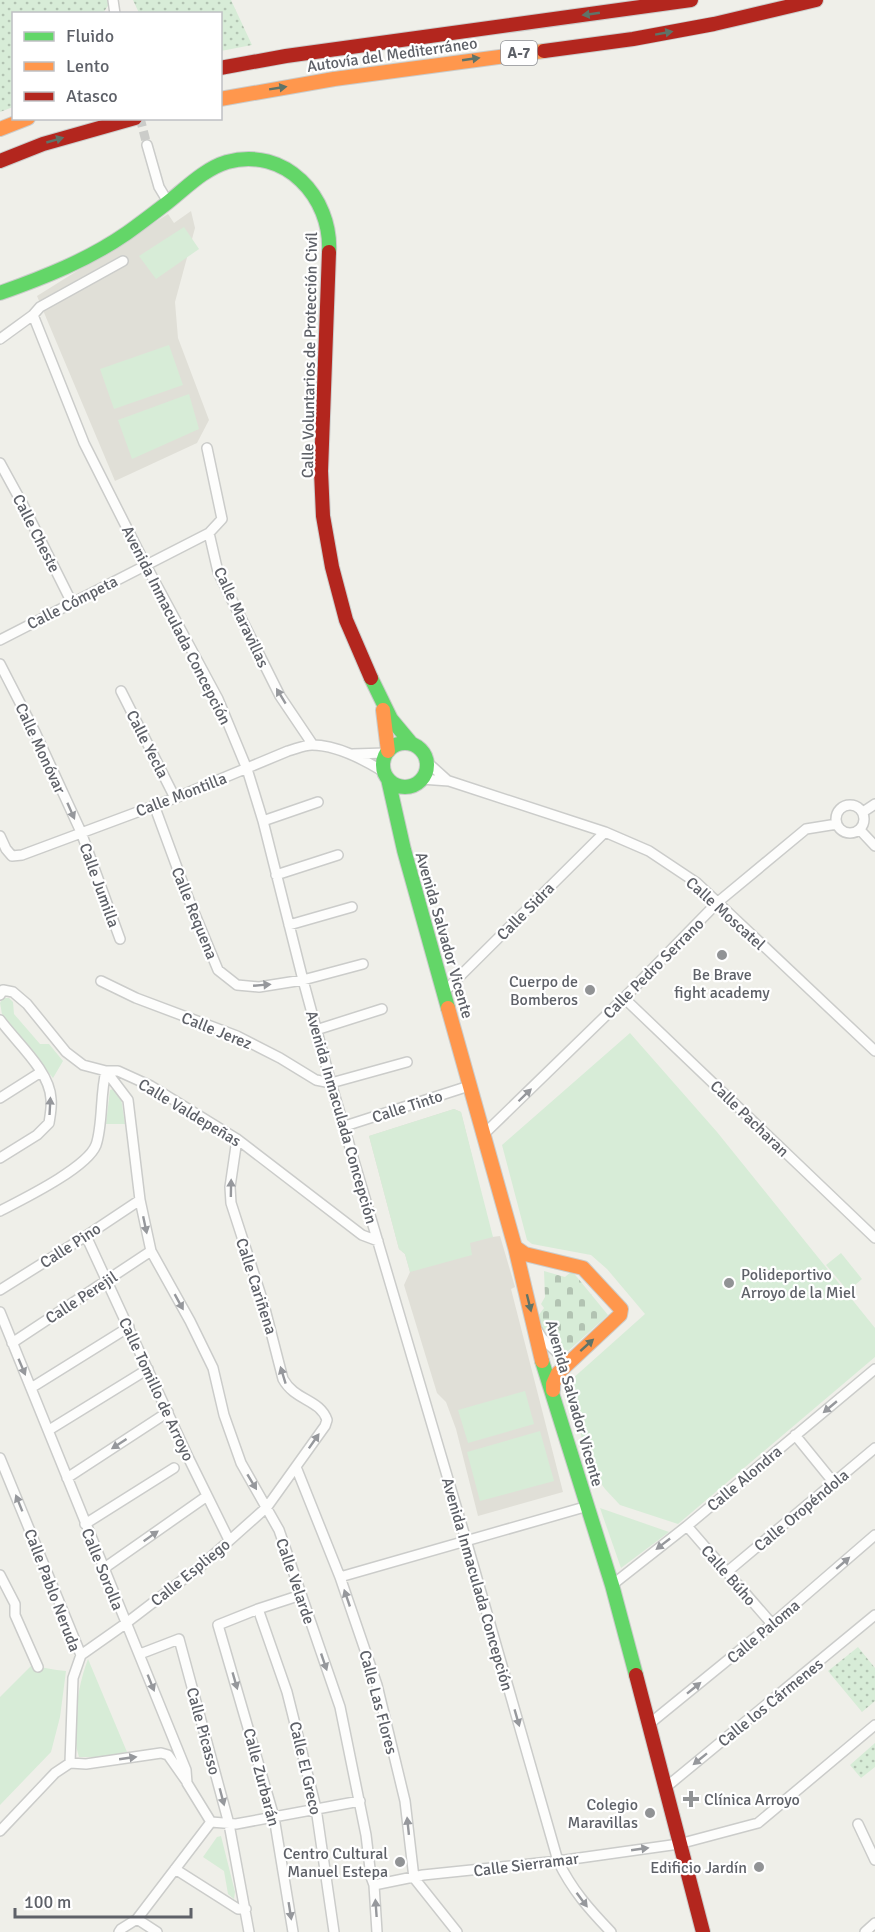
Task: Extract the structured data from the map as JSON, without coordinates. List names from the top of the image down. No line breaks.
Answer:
{"streets":{"main road":["A-7","Autovía del Mediterráneo","Calle Voluntarios de Protección Civíl","Avenida Salvador Vicente"],"street":["Calle Cheste","Calle Cómpeta","Calle Maravillas","Avenida Inmaculada Concepción","Calle Yecla","Calle Monóvar","Calle Montilla","Calle Jumilla","Calle Sidra","Calle Requena","Calle Moscatel","Calle Pedro Serrano","Calle Jerez","Calle Tinto","Calle Valdepeñas","Calle Pacharan","Calle Pino","Calle Cariñena","Calle Perejil","Calle Tomillo de Arroyo","Calle Alondra","Calle Oropéndola","Calle Sorolla","Calle Espliego","Calle Búho","Calle Velarde","Calle Pablo Neruda","Calle Paloma","Calle Las Flores","Calle los Cármenes","Calle Picasso","Calle El Greco","Calle Zurbarán","Calle Sierramar"]},"crossings":[["Calle Voluntarios de Protección Civíl","Calle Montilla"],["Calle Voluntarios de Protección Civíl","Calle Moscatel"],["Calle Voluntarios de Protección Civíl","Avenida Salvador Vicente"],["Calle Cheste","Calle Cómpeta"],["Calle Cómpeta","Calle Maravillas"],["Calle Cómpeta","Avenida Inmaculada Concepción"],["Calle Maravillas","Calle Montilla"],["Avenida Inmaculada Concepción","Calle Montilla"],["Avenida Inmaculada Concepción","Calle Requena"],["Avenida Inmaculada Concepción","Calle Jerez"],["Avenida Inmaculada Concepción","Calle Tinto"],["Avenida Inmaculada Concepción","Calle Valdepeñas"],["Avenida Inmaculada Concepción","Calle Sierramar"],["Calle Yecla","Calle Montilla"],["Calle Monóvar","Calle Montilla"],["Calle Monóvar","Calle Jumilla"],["Calle Montilla","Calle Jumilla"],["Calle Montilla","Calle Requena"],["Calle Montilla","Calle Moscatel"],["Calle Montilla","Avenida Salvador Vicente"],["Calle Sidra","Calle Moscatel"],["Calle Sidra","Avenida Salvador Vicente"],["Calle Moscatel","Avenida Salvador Vicente"],["Calle Moscatel","Calle Pedro Serrano"],["Avenida Salvador Vicente","Calle Pedro Serrano"],["Avenida Salvador Vicente","Calle Tinto"],["Avenida Salvador Vicente","Calle Alondra"],["Avenida Salvador Vicente","Calle Paloma"],["Avenida Salvador Vicente","Calle los Cármenes"],["Avenida Salvador Vicente","Calle Sierramar"],["Calle Pedro Serrano","Calle Pacharan"],["Calle Valdepeñas","Calle Cariñena"],["Calle Pino","Calle Tomillo de Arroyo"],["Calle Pino","Calle Velarde"],["Calle Cariñena","Calle Espliego"],["Calle Perejil","Calle Tomillo de Arroyo"],["Calle Perejil","Calle Sorolla"],["Calle Perejil","Calle Velarde"],["Calle Tomillo de Arroyo","Calle Espliego"],["Calle Alondra","Calle Búho"],["Calle Oropéndola","Calle Búho"],["Calle Sorolla","Calle Espliego"],["Calle Sorolla","Calle Picasso"],["Calle Espliego","Calle Velarde"],["Calle Espliego","Calle Pablo Neruda"],["Calle Espliego","Calle Las Flores"],["Calle Búho","Calle Paloma"],["Calle Velarde","Calle Sierramar"],["Calle Las Flores","Calle Sierramar"],["Calle El Greco","Calle Zurbarán"]],"one_way":["Calle Maravillas","Calle Monóvar","Calle Requena","Calle Pedro Serrano","Calle Cariñena","Calle Alondra","Calle Velarde","Calle Paloma","Calle Las Flores","Calle los Cármenes","Calle Picasso","Calle Zurbarán"],"places":{"other":["Be Brave fight academy","Cuerpo de Bomberos","Polideportivo Arroyo de la Miel","Colegio Maravillas","Centro Cultural Manuel Estepa","Edificio Jardín"],"health":["Clínica Arroyo"]},"legend":["Fluido","Lento","Atasco"],"scale_bar":"100 m"}
